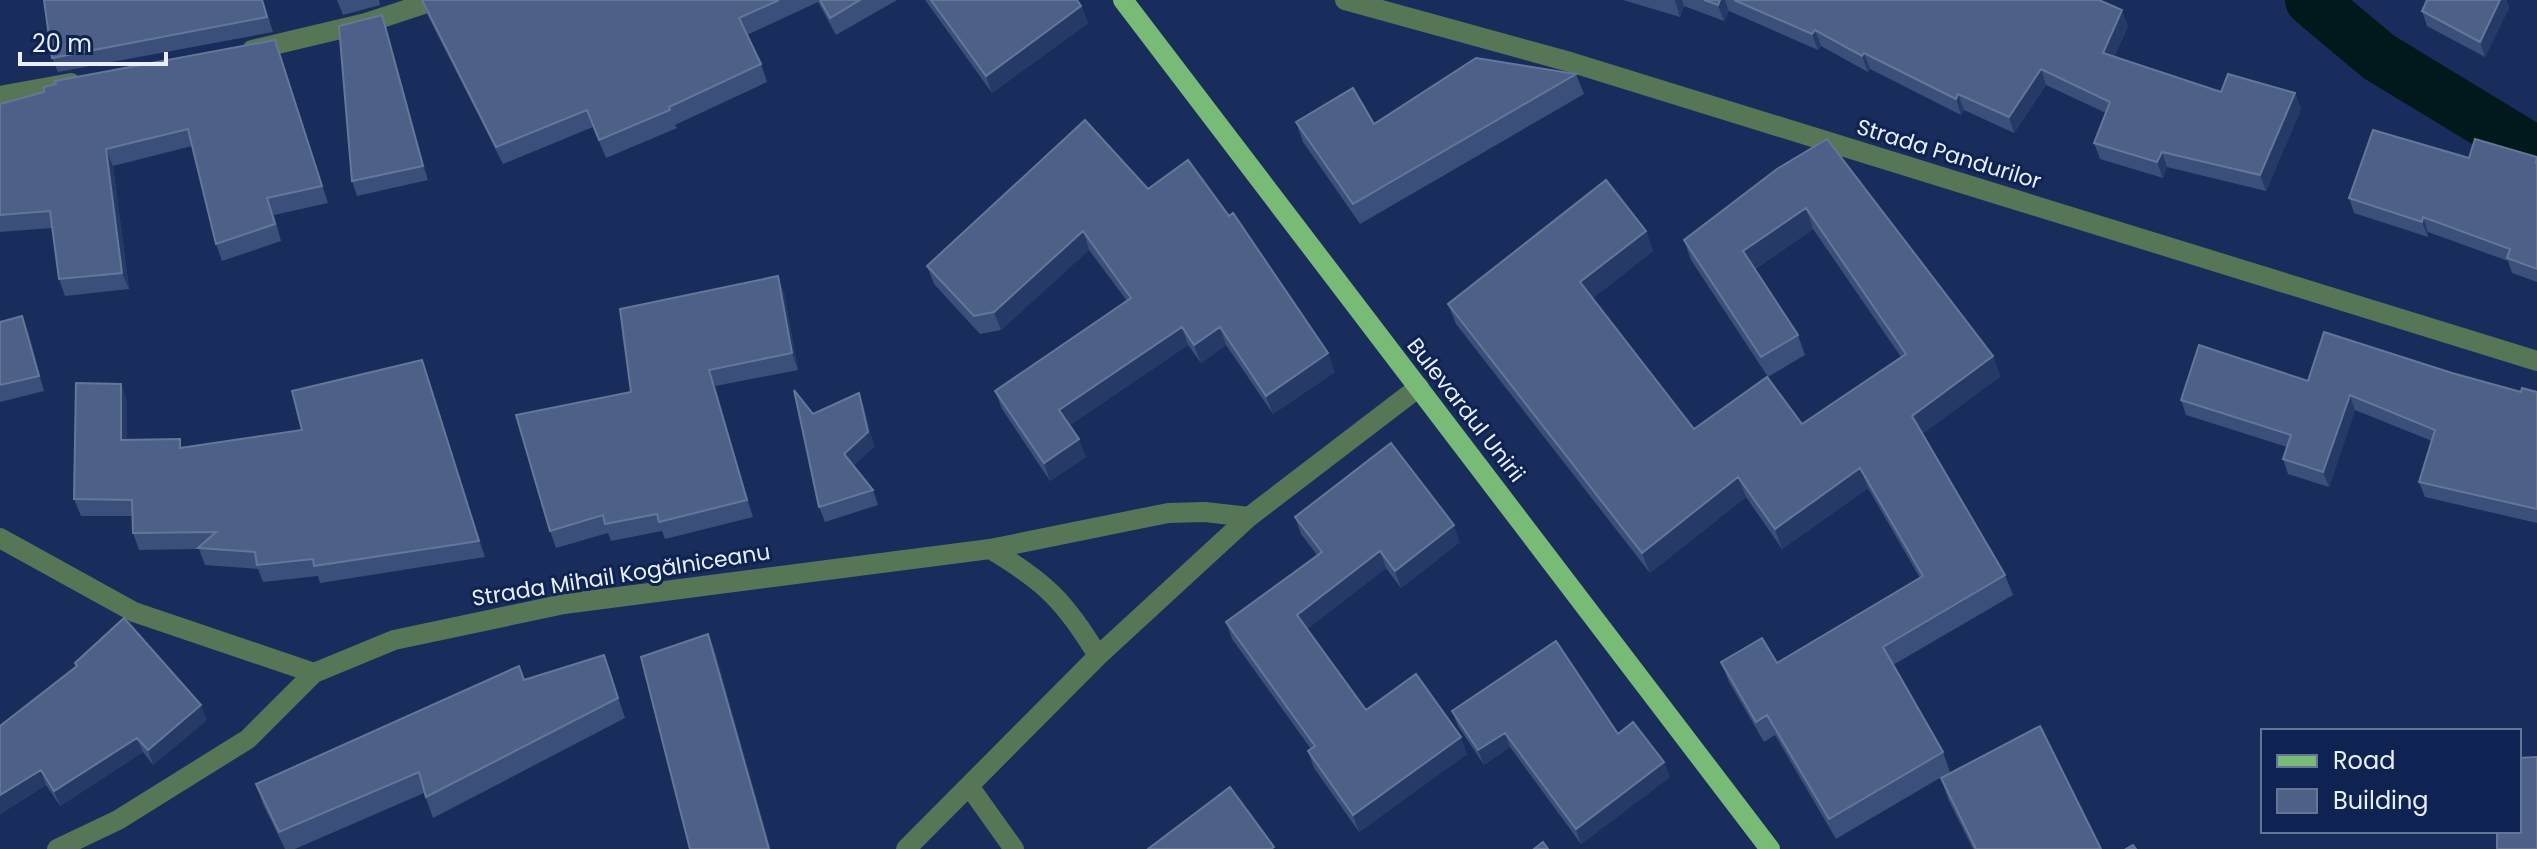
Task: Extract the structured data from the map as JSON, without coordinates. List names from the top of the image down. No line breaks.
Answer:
{"streets":{"main road":["Bulevardul Unirii"],"street":["Strada Pandurilor","Strada Mihail Kogălniceanu"]},"legend":["Road","Building"],"scale_bar":"20 m"}
